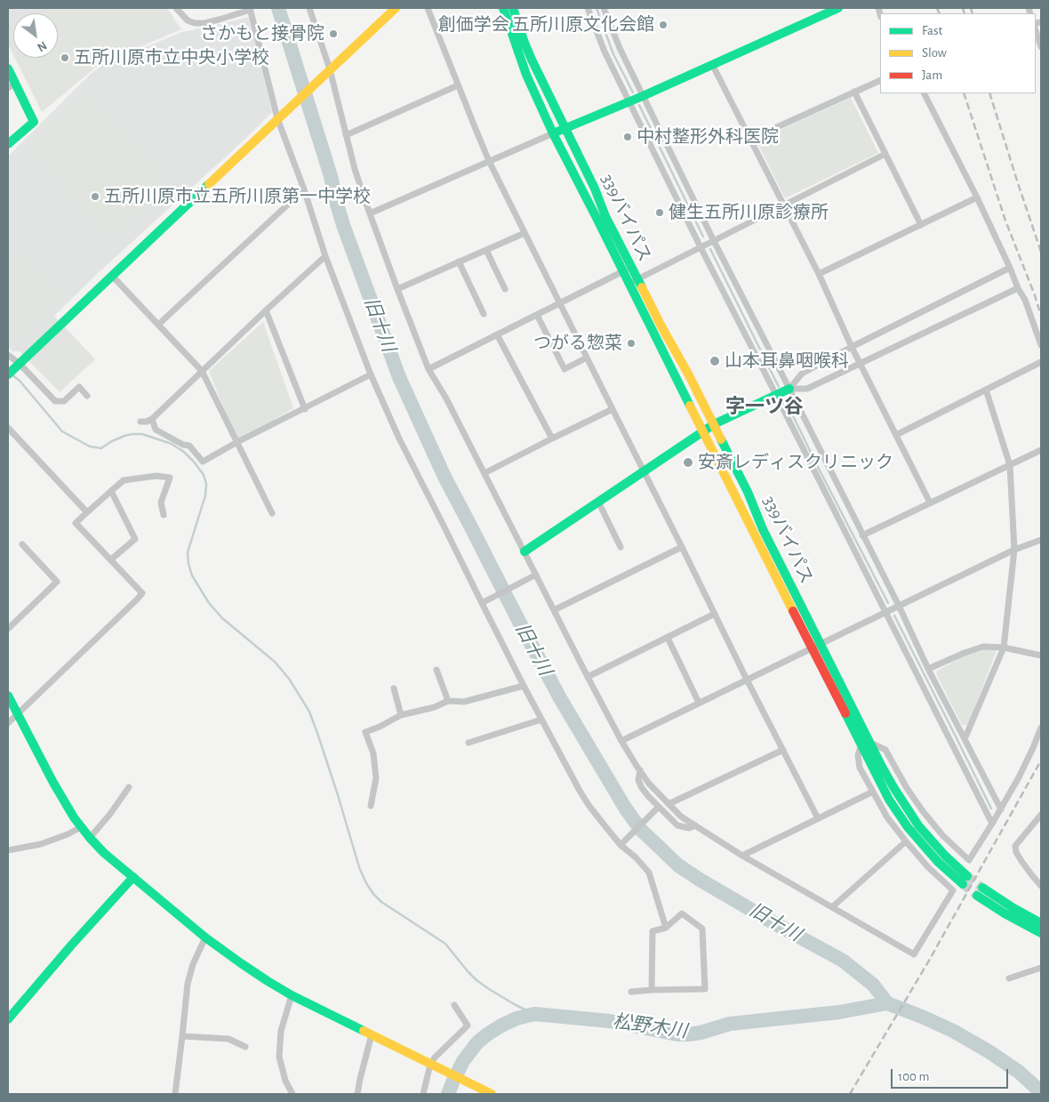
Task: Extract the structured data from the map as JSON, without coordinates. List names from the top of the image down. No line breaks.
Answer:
{"streets":{"street":["339バイパス"]},"districts":["字一ツ谷"],"water":["旧十川","松野木川"],"places":["創価学会 五所川原文化会館","さかもと接骨院","五所川原市立中央小学校","中村整形外科医院","五所川原市立五所川原第一中学校","健生五所川原診療所","つがる惣菜","山本耳鼻咽喉科","安斎レディスクリニック"],"legend":["Fast","Slow","Jam"],"scale_bar":"100 m","north":"bottom right"}
